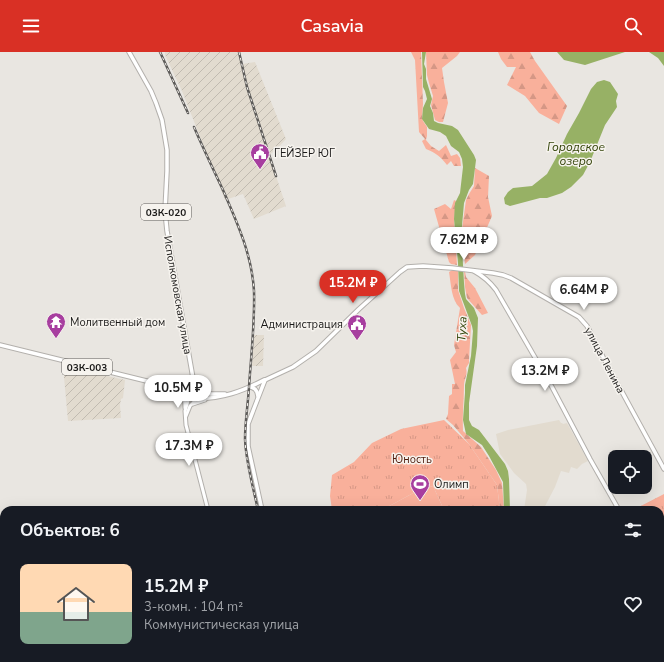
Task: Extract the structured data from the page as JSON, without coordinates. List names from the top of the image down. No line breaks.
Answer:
{"streets":{"main road":["03К-020","Исполкомовская улица","улица Ленина","03К-003"]},"crossings":[["Исполкомовская улица","03К-003"],["улица Ленина","03К-003"]],"water":["Городское озеро","Туха"],"parks":["Юность"],"places":{"public building":["ГЕЙЗЕР ЮГ","Администрация"],"temple":["Молитвенный дом"],"sports":["Олимп"]},"page":{"header":"Casavia","price":["7.62M ₽","15.2M ₽","6.64M ₽","13.2M ₽","10.5M ₽","17.3M ₽"],"heading":"Объектов: 6","list":[{"name":"15.2M ₽","note":"3-комн. · 104 m² · Коммунистическая улица"}]}}
